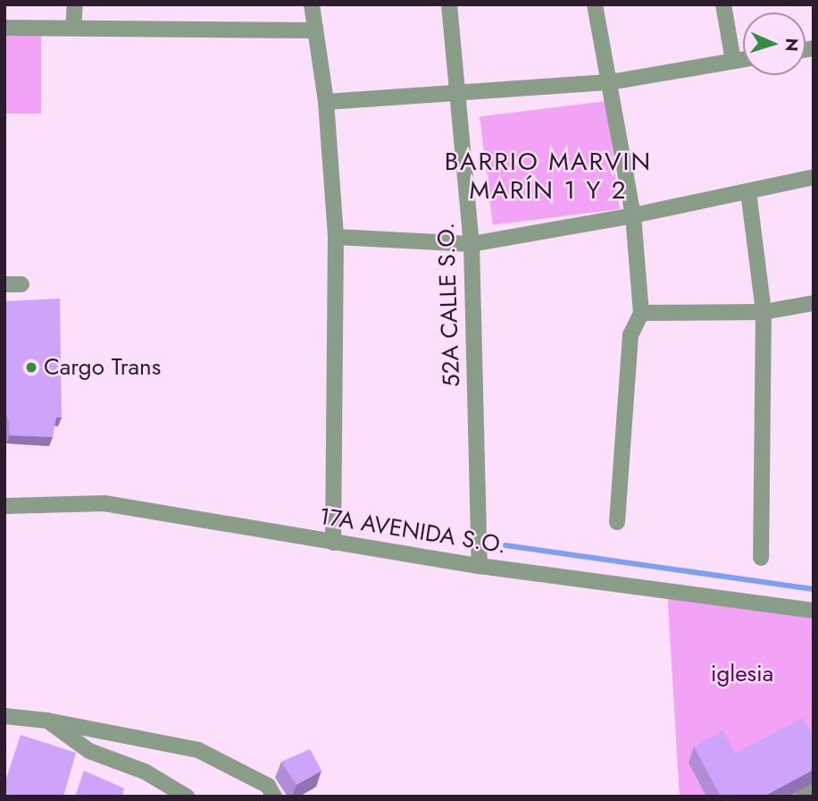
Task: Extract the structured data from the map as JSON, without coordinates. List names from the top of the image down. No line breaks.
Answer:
{"streets":{"street":["52A CALLE S.O.","17A AVENIDA S.O."]},"crossings":[["52A CALLE S.O.","17A AVENIDA S.O."]],"districts":["BARRIO MARVIN MARÍN 1 Y 2"],"parks":["iglesia"],"places":["Cargo Trans"],"north":"right"}
